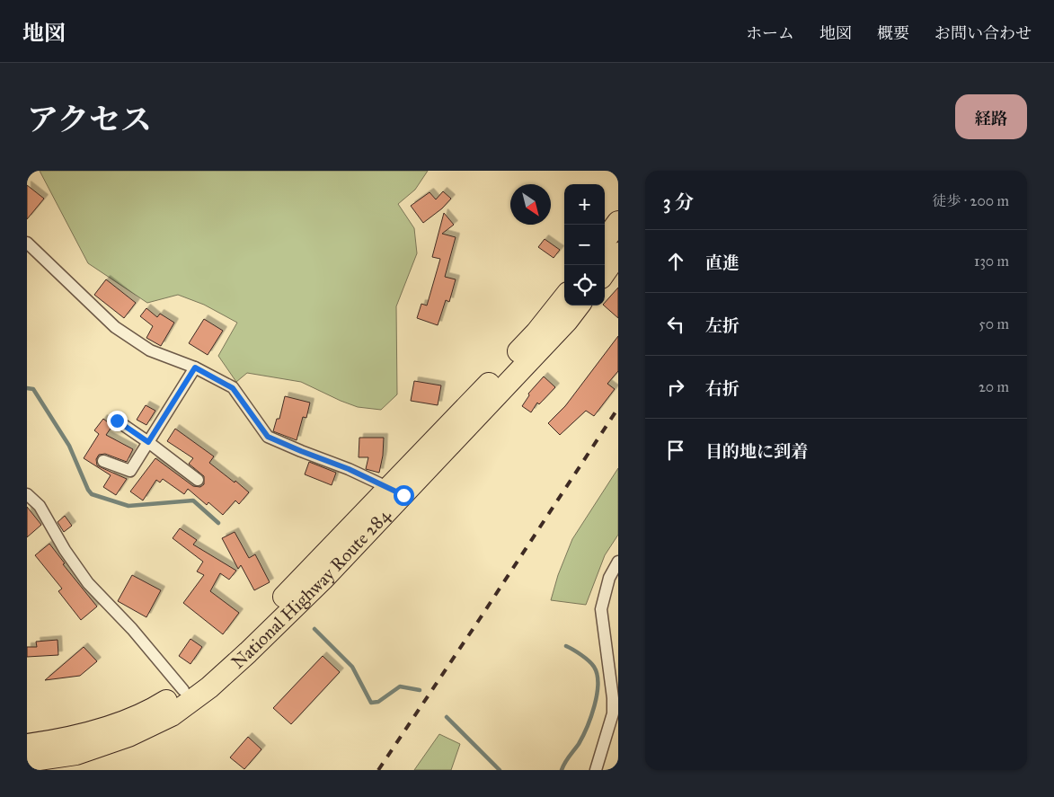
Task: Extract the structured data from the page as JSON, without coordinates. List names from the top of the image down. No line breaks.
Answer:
{"streets":{"highway":["National Highway Route 284"]},"north":"bottom right","page":{"header":"地図","nav":["ホーム","地図","概要","お問い合わせ"],"title":"アクセス","buttons":"経路","heading":["3 分","徒歩 · 200 m"],"map_buttons":["+","−"],"list":[["直進","130 m"],["左折","50 m"],["右折","20 m"],"目的地に到着"]}}
